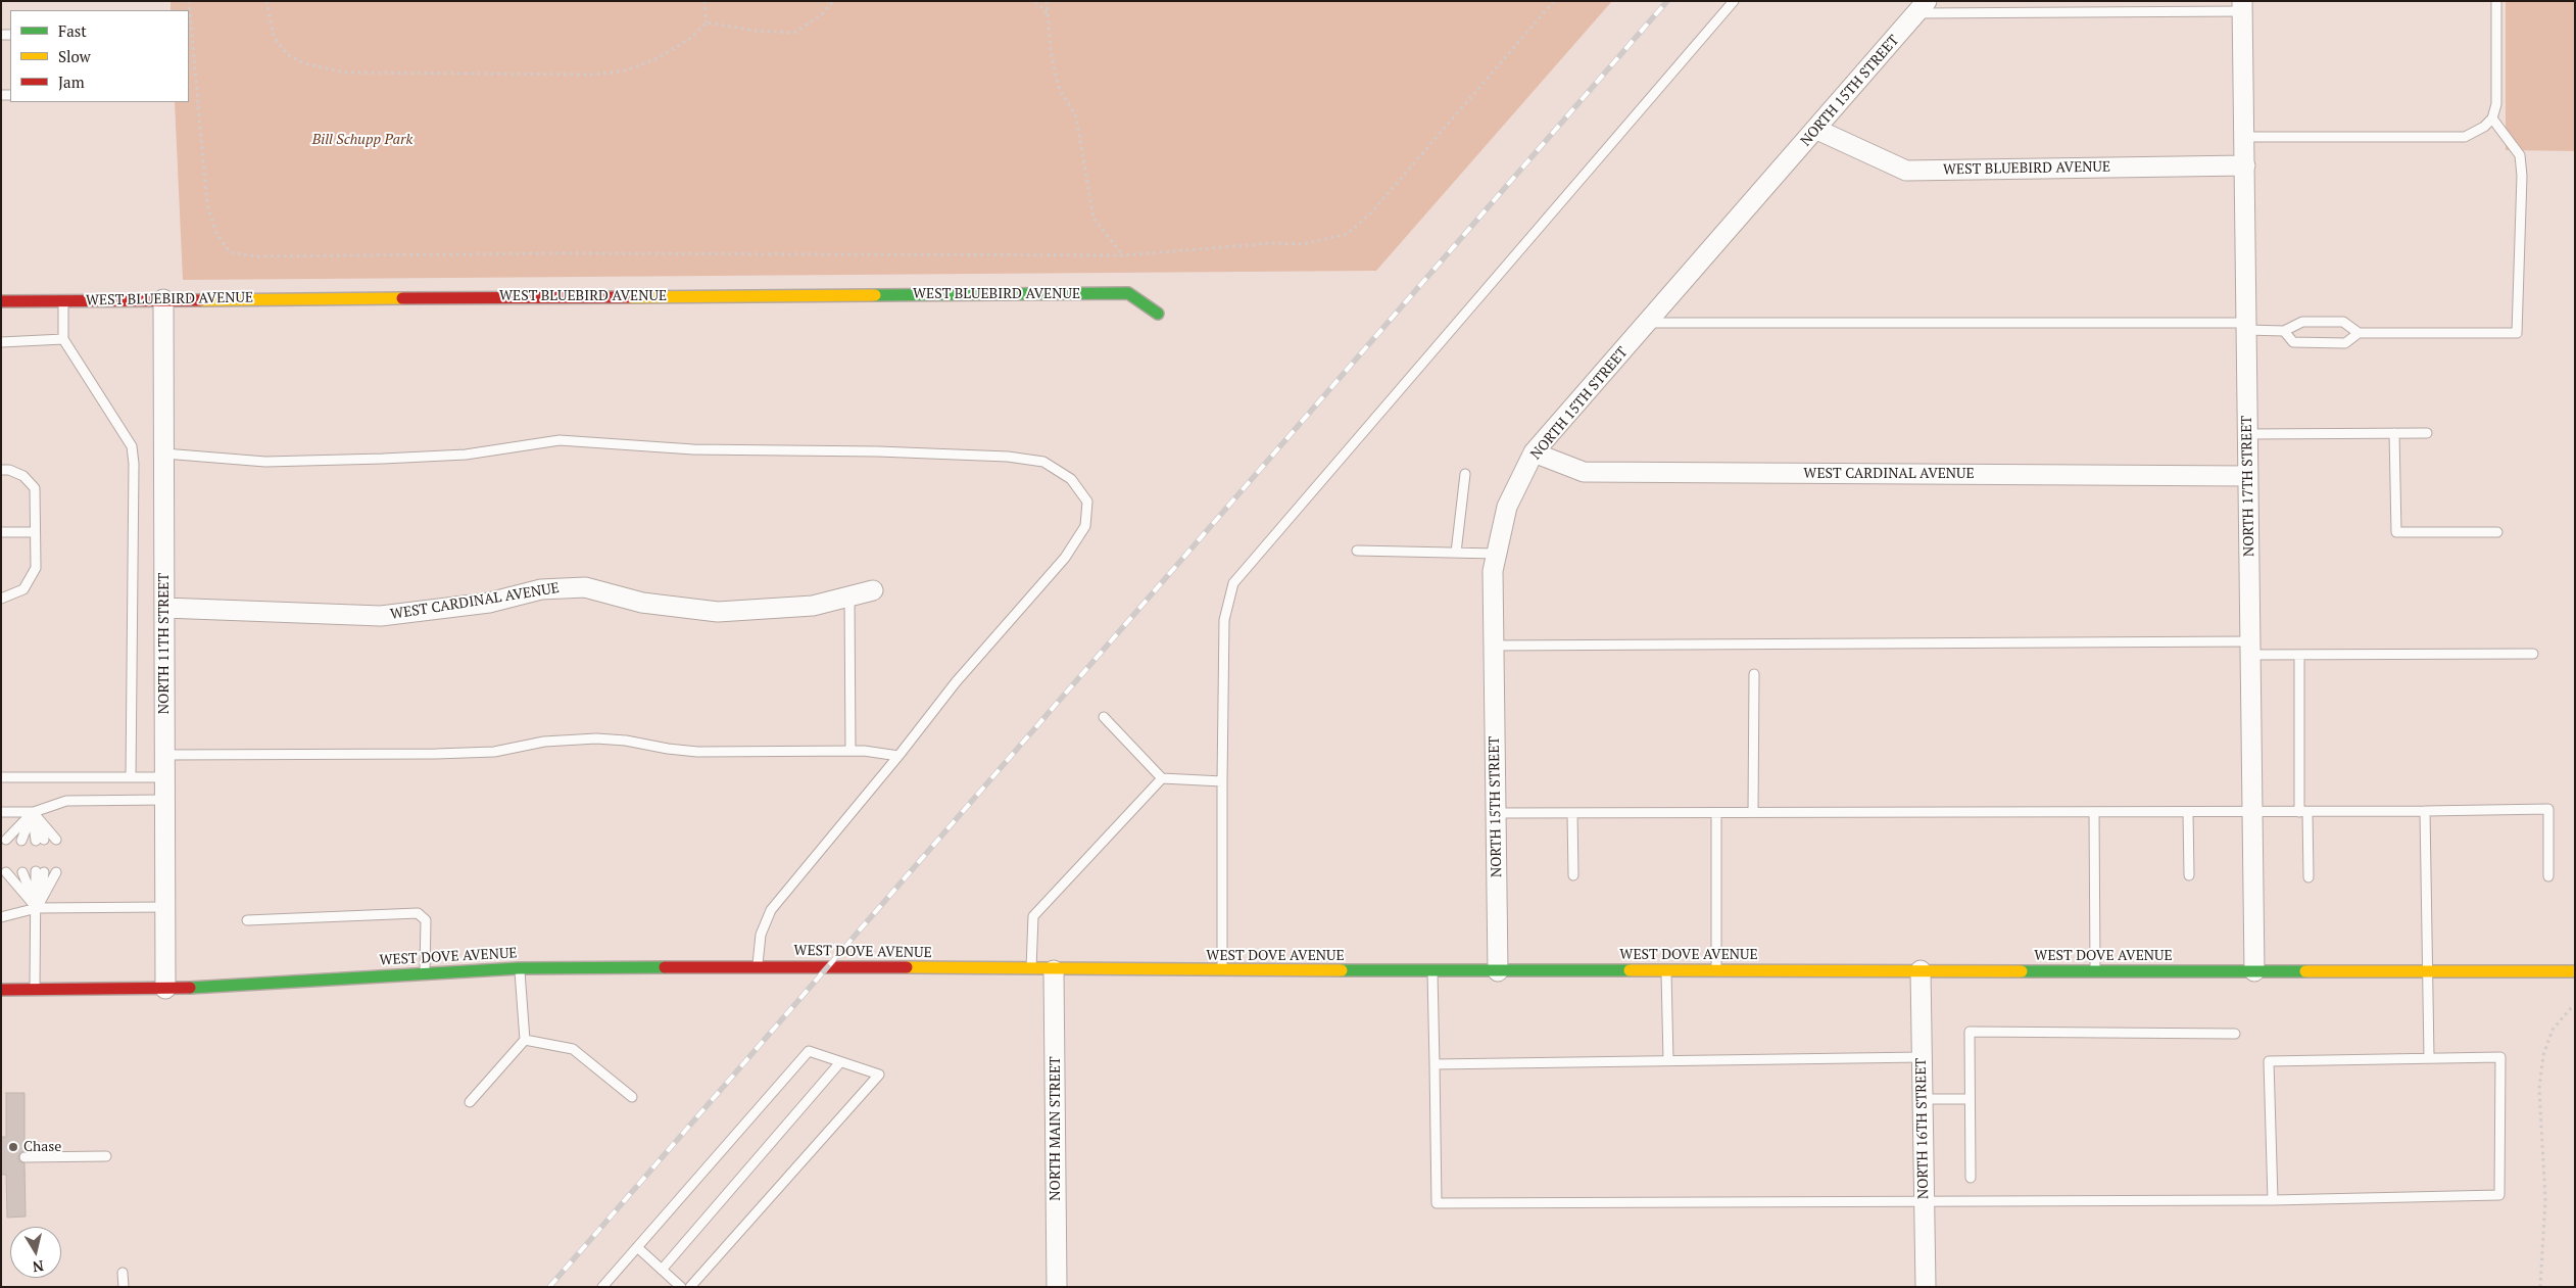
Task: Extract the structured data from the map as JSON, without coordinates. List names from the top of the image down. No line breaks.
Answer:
{"streets":{"main road":["WEST BLUEBIRD AVENUE","WEST DOVE AVENUE"],"street":["NORTH 15TH STREET","WEST CARDINAL AVENUE","NORTH 17TH STREET","NORTH 11TH STREET","NORTH MAIN STREET","NORTH 16TH STREET"]},"crossings":[["NORTH 15TH STREET","WEST BLUEBIRD AVENUE"],["NORTH 15TH STREET","WEST CARDINAL AVENUE"],["NORTH 15TH STREET","WEST DOVE AVENUE"],["WEST BLUEBIRD AVENUE","NORTH 17TH STREET"],["WEST BLUEBIRD AVENUE","NORTH 11TH STREET"],["WEST CARDINAL AVENUE","NORTH 17TH STREET"],["WEST CARDINAL AVENUE","NORTH 11TH STREET"],["NORTH 17TH STREET","WEST DOVE AVENUE"],["NORTH 11TH STREET","WEST DOVE AVENUE"],["WEST DOVE AVENUE","NORTH MAIN STREET"],["WEST DOVE AVENUE","NORTH 16TH STREET"]],"parks":["Bill Schupp Park"],"places":["Chase"],"legend":["Fast","Slow","Jam"],"north":"bottom"}
